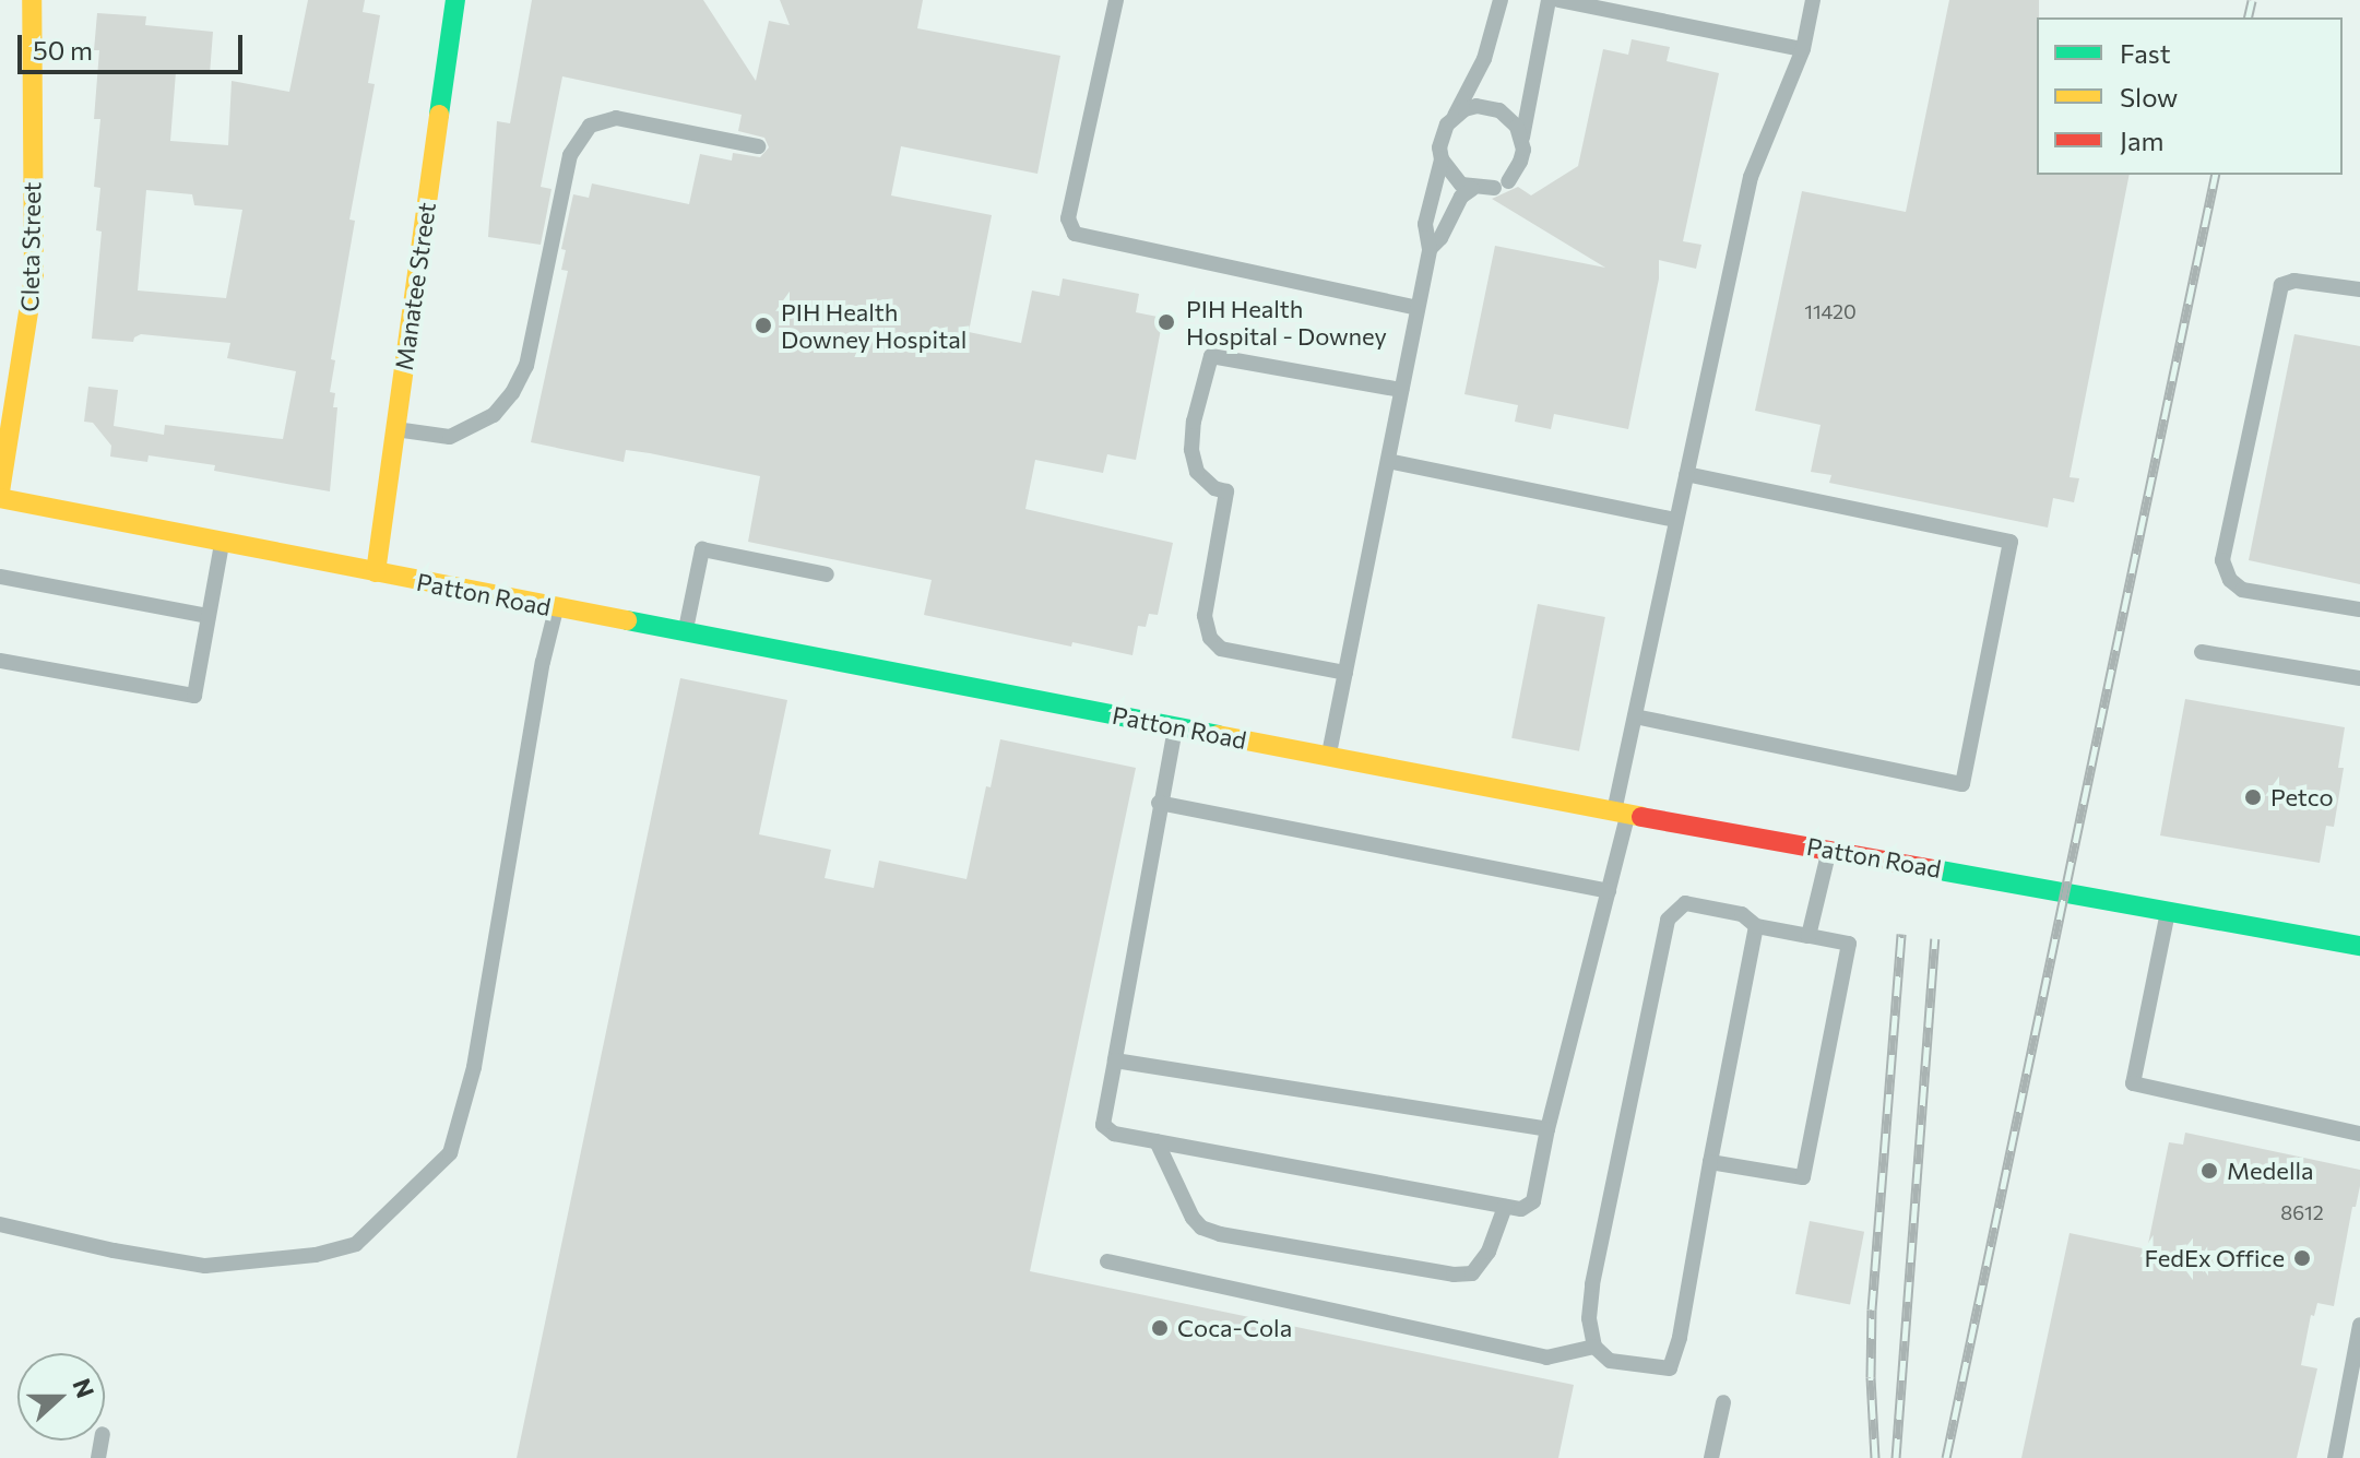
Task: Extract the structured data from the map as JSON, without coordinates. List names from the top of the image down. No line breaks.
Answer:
{"streets":{"street":["Cleta Street","Manatee Street","Patton Road"]},"crossings":[["Cleta Street","Patton Road"],["Manatee Street","Patton Road"]],"places":["PIH Health Hospital - Downey","PIH Health Downey Hospital","Petco","Medella","FedEx Office","Coca-Cola"],"house_numbers":["11420","8612"],"legend":["Fast","Slow","Jam"],"scale_bar":"50 m","north":"right"}
